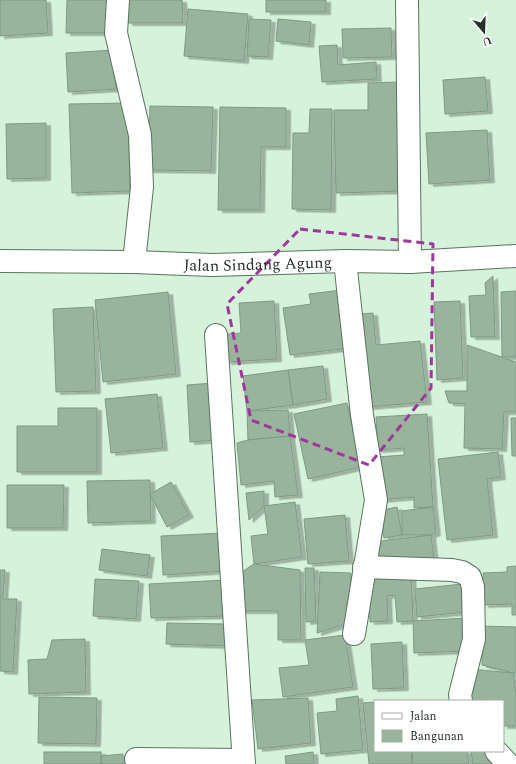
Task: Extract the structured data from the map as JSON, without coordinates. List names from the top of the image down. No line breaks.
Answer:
{"streets":{"street":["Jalan Sindang Agung"]},"legend":["Jalan","Bangunan"],"north":"bottom"}
